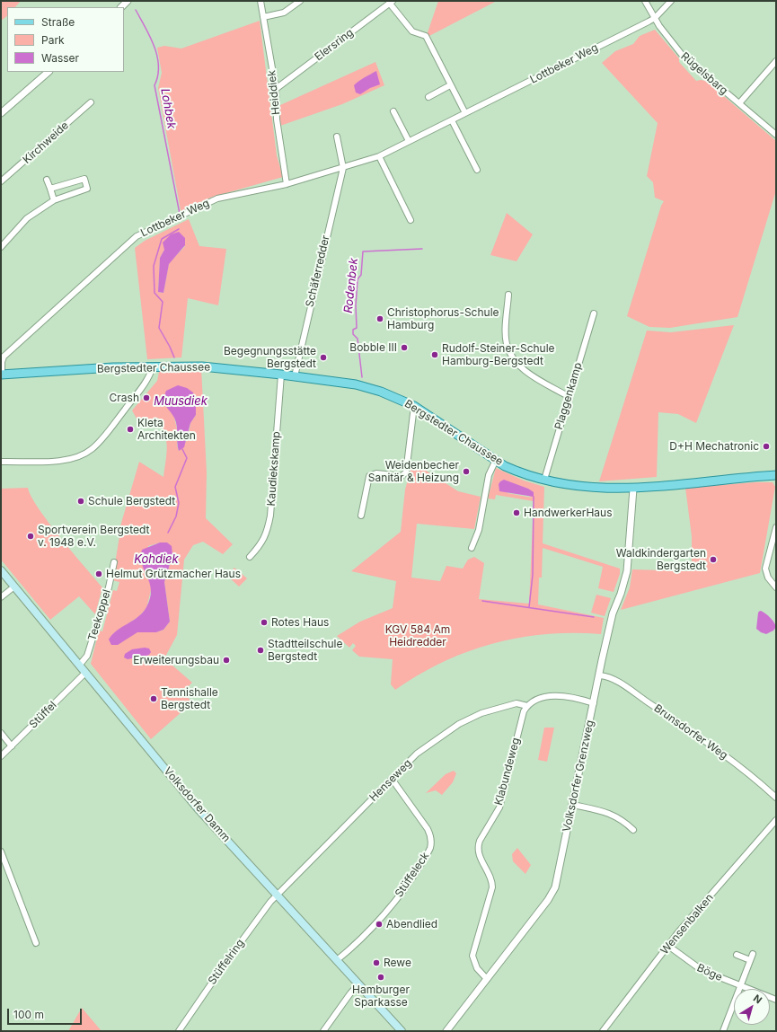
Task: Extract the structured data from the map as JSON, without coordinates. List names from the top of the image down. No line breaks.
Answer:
{"streets":{"main road":["Bergstedter Chaussee","Volksdorfer Damm"],"street":["Elersring","Lottbeker Weg","Rügelsbarg","Heiddiek","Kirchweide","Schäferredder","Plaggenkamp","Kaudiekskamp","Teekoppel","Stüffel","Brunsdorfer Weg","Klabundeweg","Volksdorfer Grenzweg","Henseweg","Stüffeleck","Wensenbalken","Stüffelring","Böge"]},"crossings":[["Elersring","Heiddiek"],["Lottbeker Weg","Rügelsbarg"],["Lottbeker Weg","Heiddiek"],["Lottbeker Weg","Schäferredder"],["Lottbeker Weg","Bergstedter Chaussee"],["Schäferredder","Bergstedter Chaussee"],["Bergstedter Chaussee","Plaggenkamp"],["Bergstedter Chaussee","Kaudiekskamp"],["Bergstedter Chaussee","Volksdorfer Grenzweg"],["Teekoppel","Volksdorfer Damm"],["Stüffel","Volksdorfer Damm"],["Brunsdorfer Weg","Volksdorfer Grenzweg"],["Klabundeweg","Volksdorfer Grenzweg"],["Klabundeweg","Henseweg"],["Henseweg","Volksdorfer Damm"],["Henseweg","Stüffeleck"],["Henseweg","Stüffelring"],["Volksdorfer Damm","Stüffeleck"],["Volksdorfer Damm","Stüffelring"],["Wensenbalken","Böge"]],"water":["Lohbek","Rodenbek","Muusdiek","Kohdiek"],"parks":["KGV 584 Am Heidredder"],"places":["Christophorus-Schule Hamburg","Bobble III","Rudolf-Steiner-Schule Hamburg-Bergstedt","Begegnungsstätte Bergstedt","Crash","Kleta Architekten","D+H Mechatronic","Weidenbecher Sanitär & Heizung","Schule Bergstedt","HandwerkerHaus","Sportverein Bergstedt v. 1948 e.V.","Waldkindergarten Bergstedt","Helmut Grützmacher Haus","Rotes Haus","Stadtteilschule Bergstedt","Erweiterungsbau","Tennishalle Bergstedt","Abendlied","Rewe","Hamburger Sparkasse"],"legend":["Straße","Park","Wasser"],"scale_bar":"100 m","north":"top right"}
